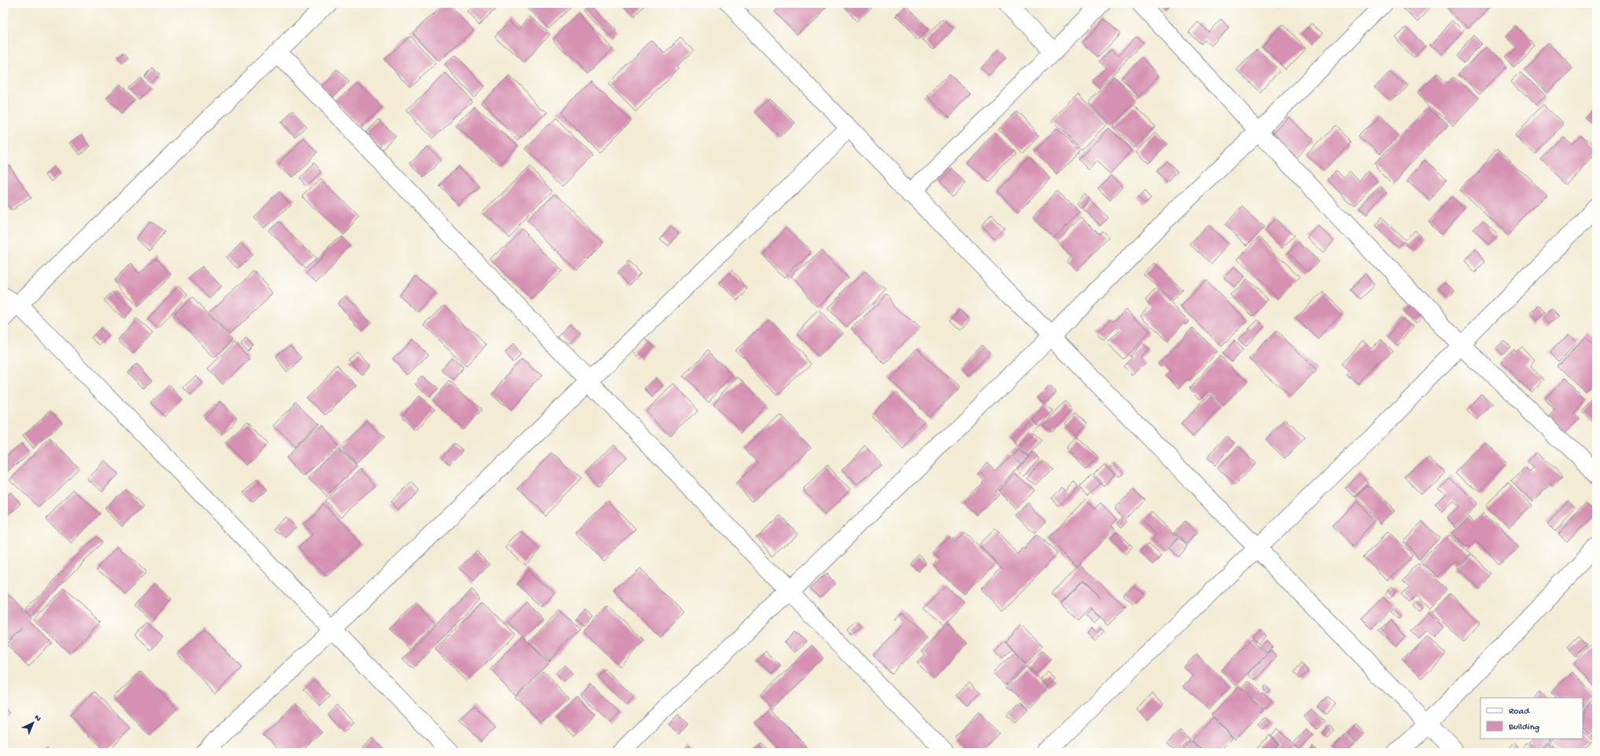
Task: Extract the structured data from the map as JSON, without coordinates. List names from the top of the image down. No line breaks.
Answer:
{"legend":["Road","Building"],"north":"top right"}
